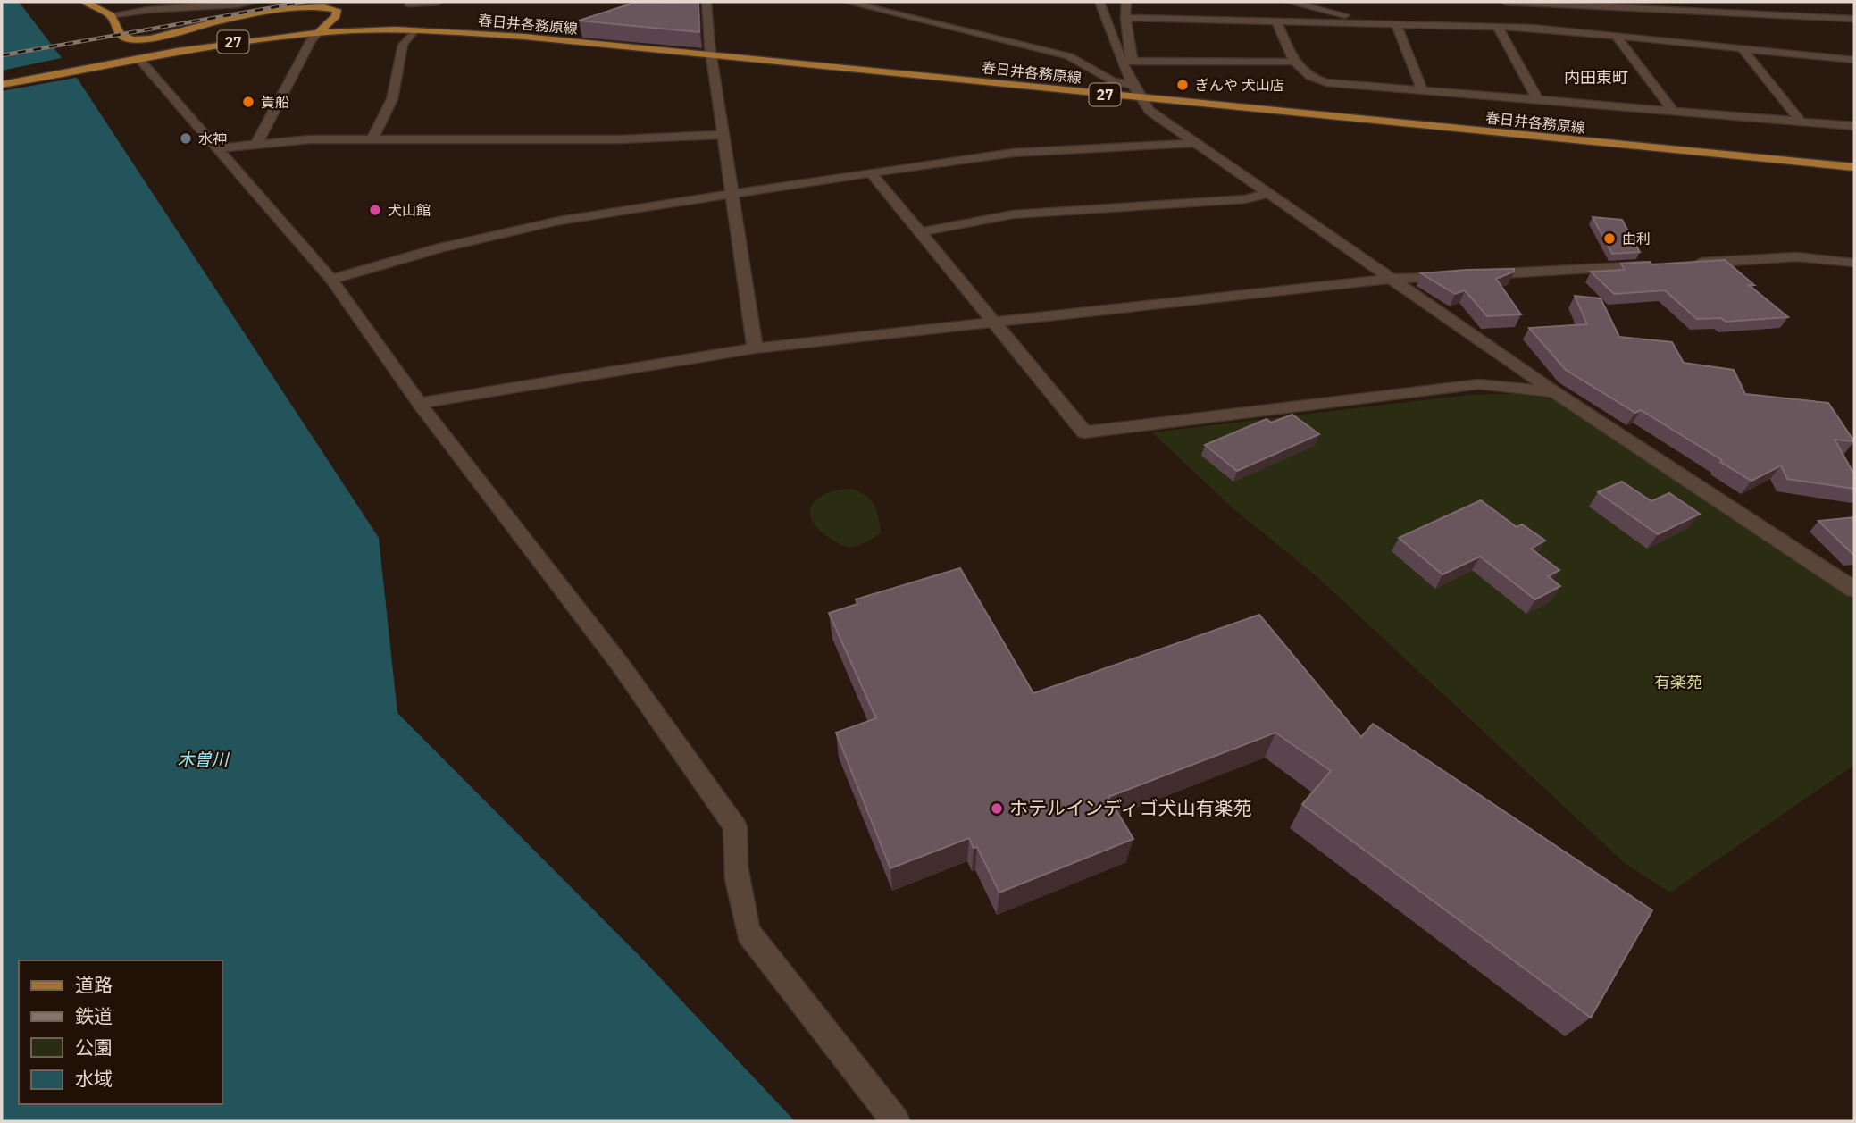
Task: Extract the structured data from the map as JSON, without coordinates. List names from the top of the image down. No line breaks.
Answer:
{"streets":{"main road":["春日井各務原線","27"]},"districts":["内田東町"],"water":["木曽川"],"parks":["有楽苑"],"places":["ぎんや 犬山店","貴船","水神","犬山館","由利","ホテルインディゴ犬山有楽苑"],"legend":["道路","鉄道","公園","水域"]}
